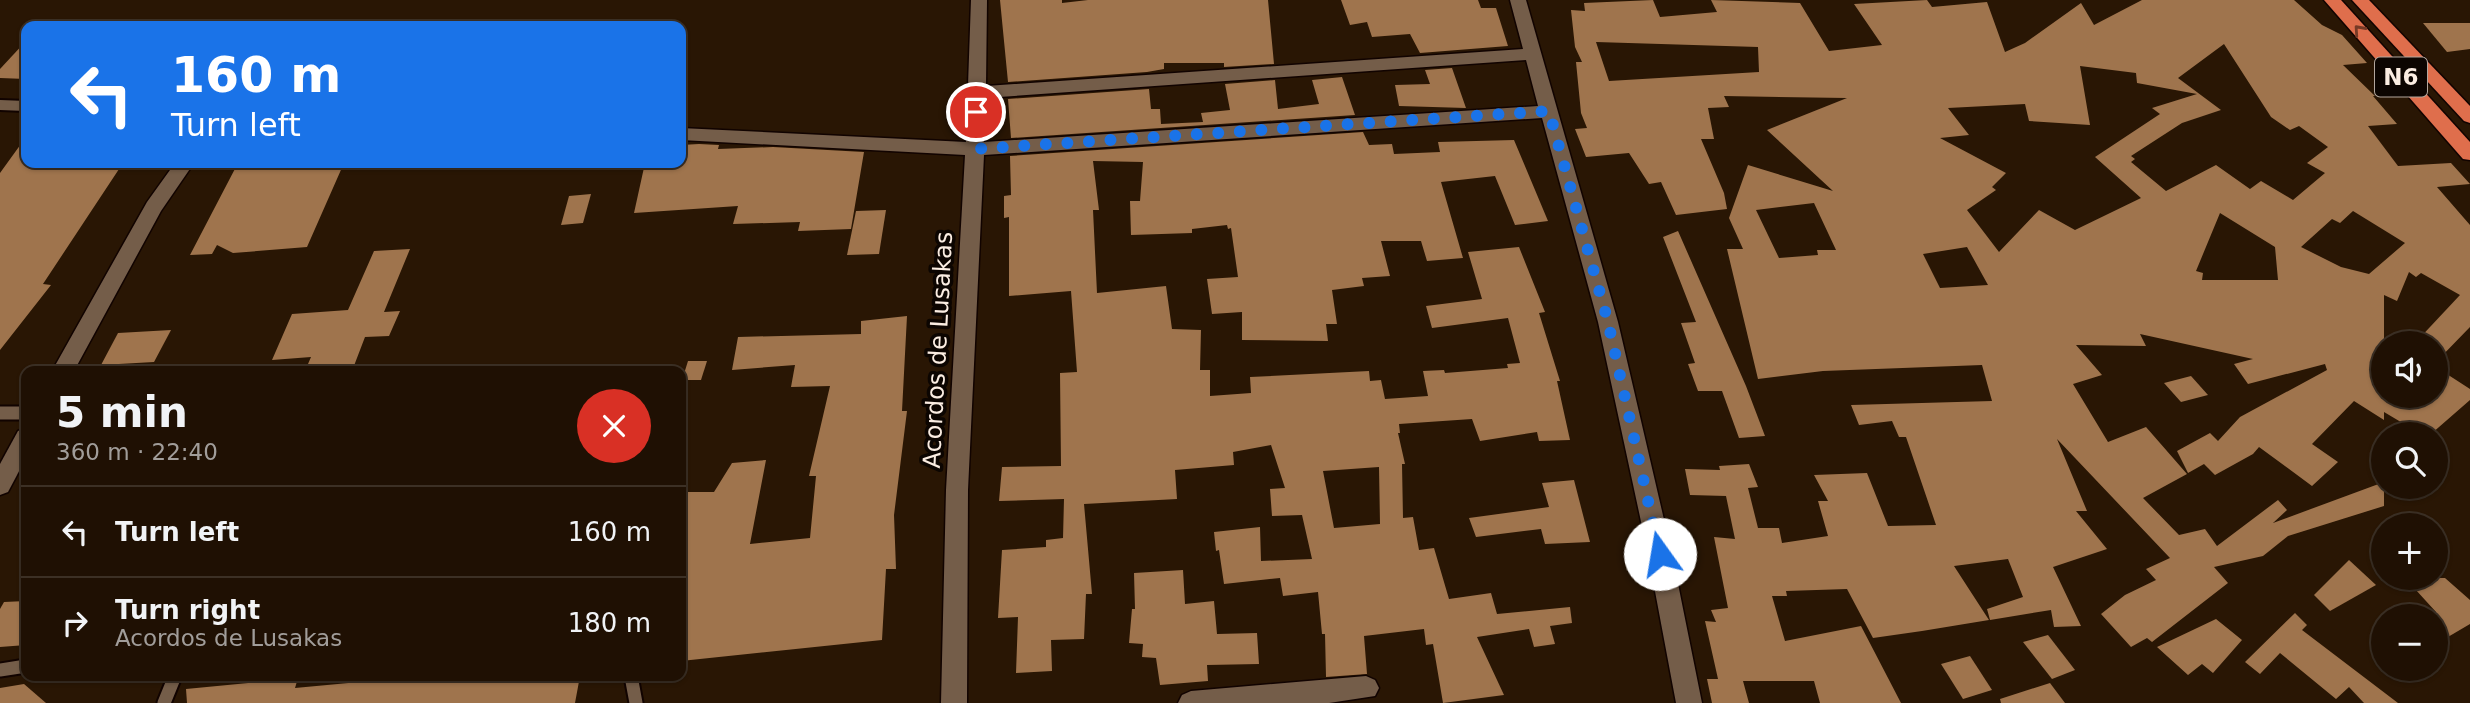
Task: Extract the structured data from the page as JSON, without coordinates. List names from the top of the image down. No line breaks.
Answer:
{"streets":{"highway":["N6"],"street":["Acordos de Lusakas"]},"page":{"turn":["160 m","Turn left"],"map_buttons":["+","−"],"heading":["5 min","360 m · 22:40"],"list":[{"name":"Turn left","value":"160 m"},{"name":"Turn right","note":"Acordos de Lusakas","value":"180 m"}]}}
